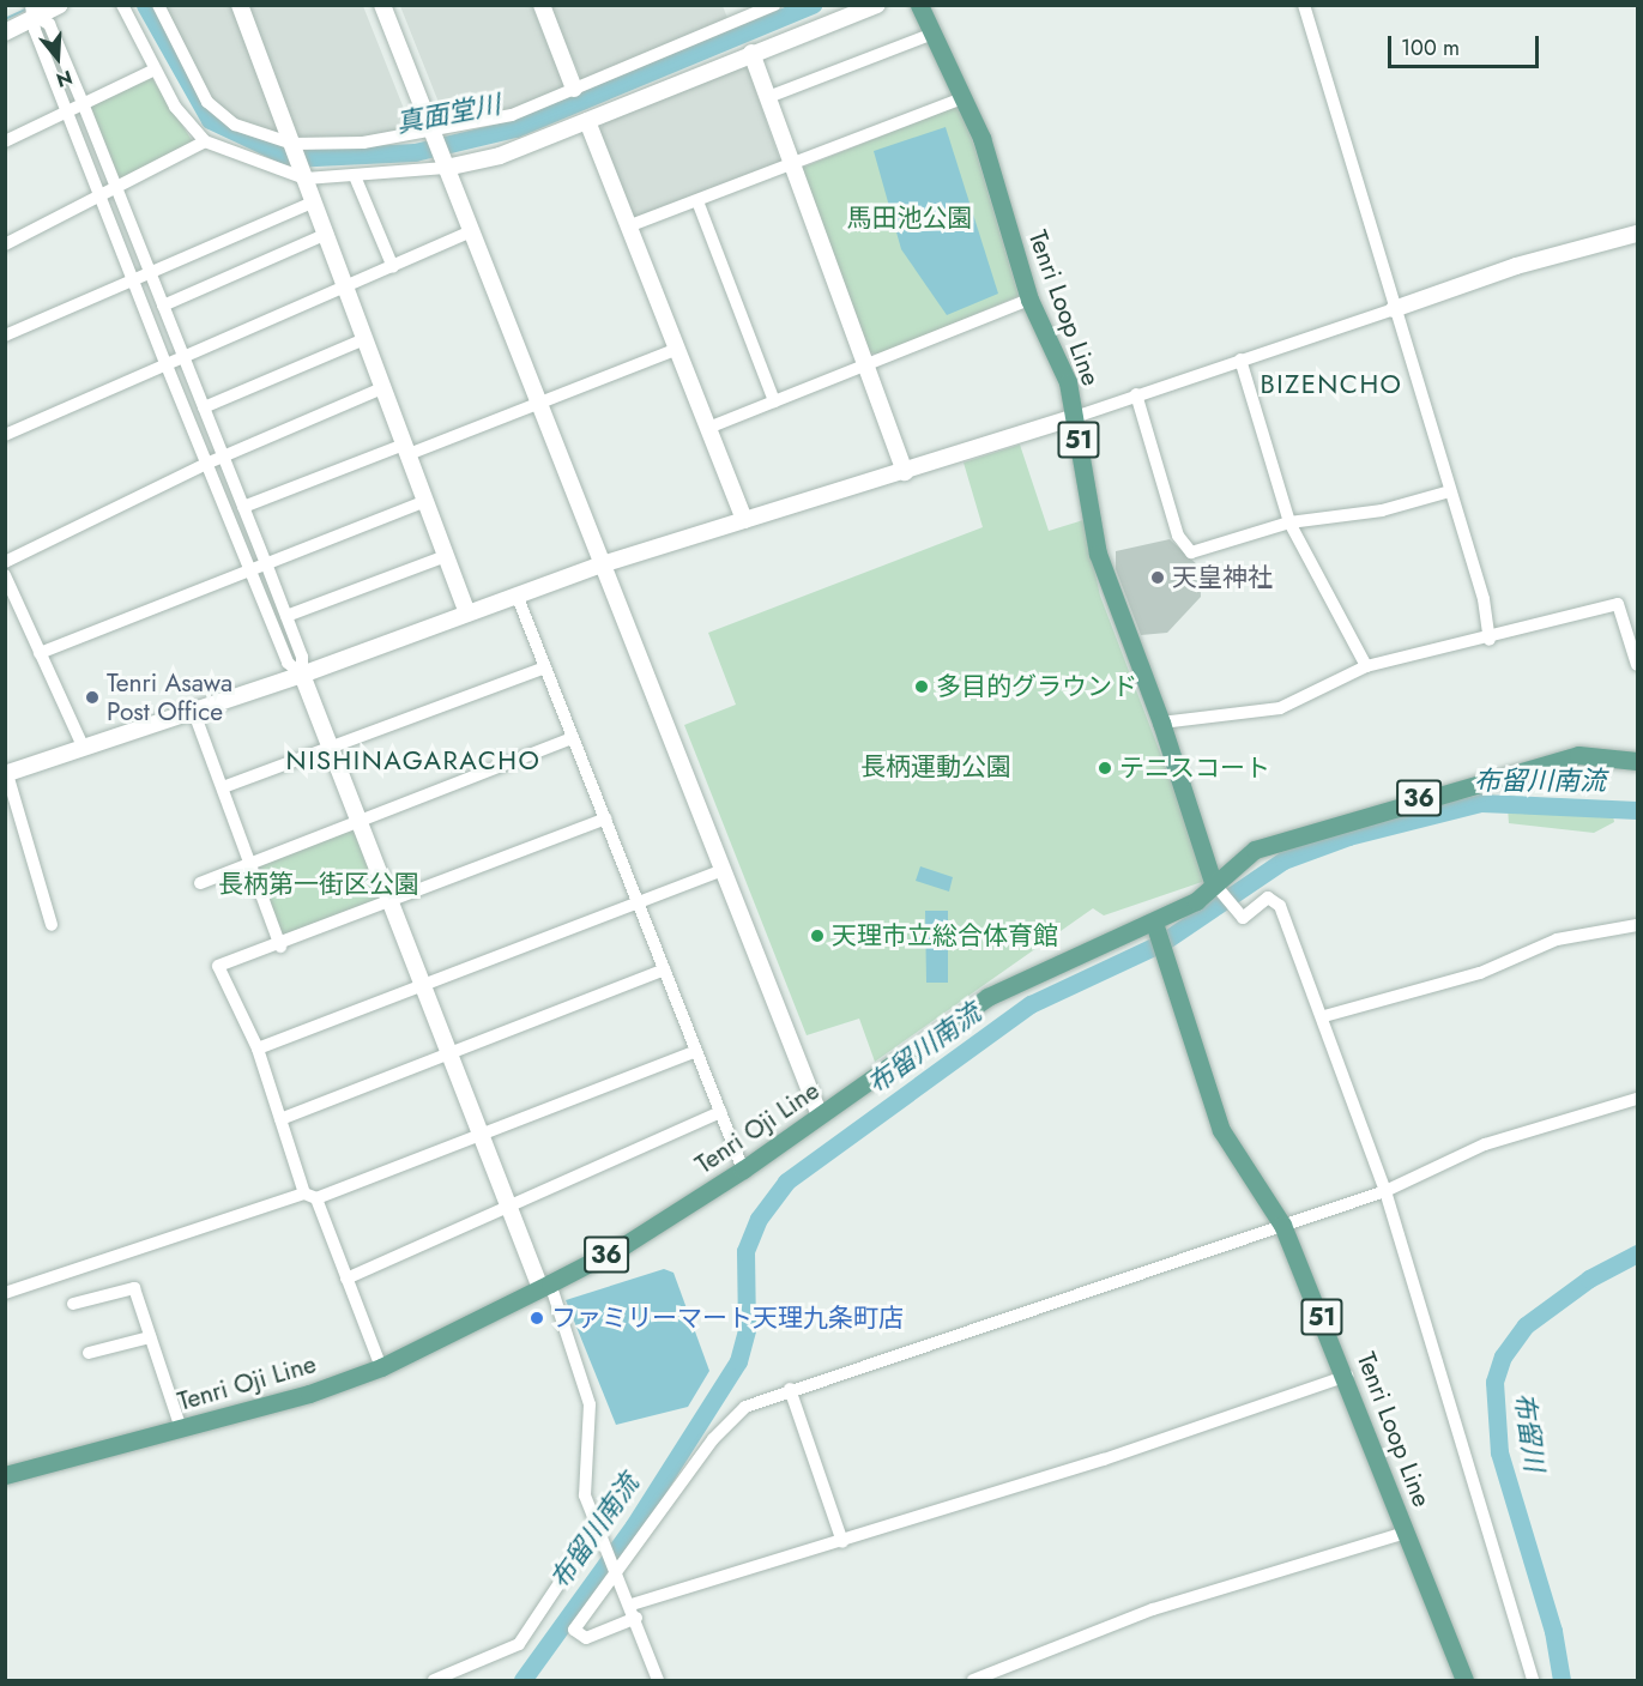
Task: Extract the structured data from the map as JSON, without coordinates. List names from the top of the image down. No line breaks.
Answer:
{"streets":{"main road":["Tenri Loop Line","51","36","Tenri Oji Line"]},"crossings":[["Tenri Loop Line","Tenri Oji Line"]],"districts":["BIZENCHO","NISHINAGARACHO"],"water":["真面堂川","布留川南流","布留川"],"parks":["馬田池公園","長柄運動公園","長柄第一街区公園"],"places":["天皇神社","多目的グラウンド","Tenri Asawa Post Office","テニスコート","天理市立総合体育館","ファミリーマート天理九条町店"],"scale_bar":"100 m","north":"bottom"}
